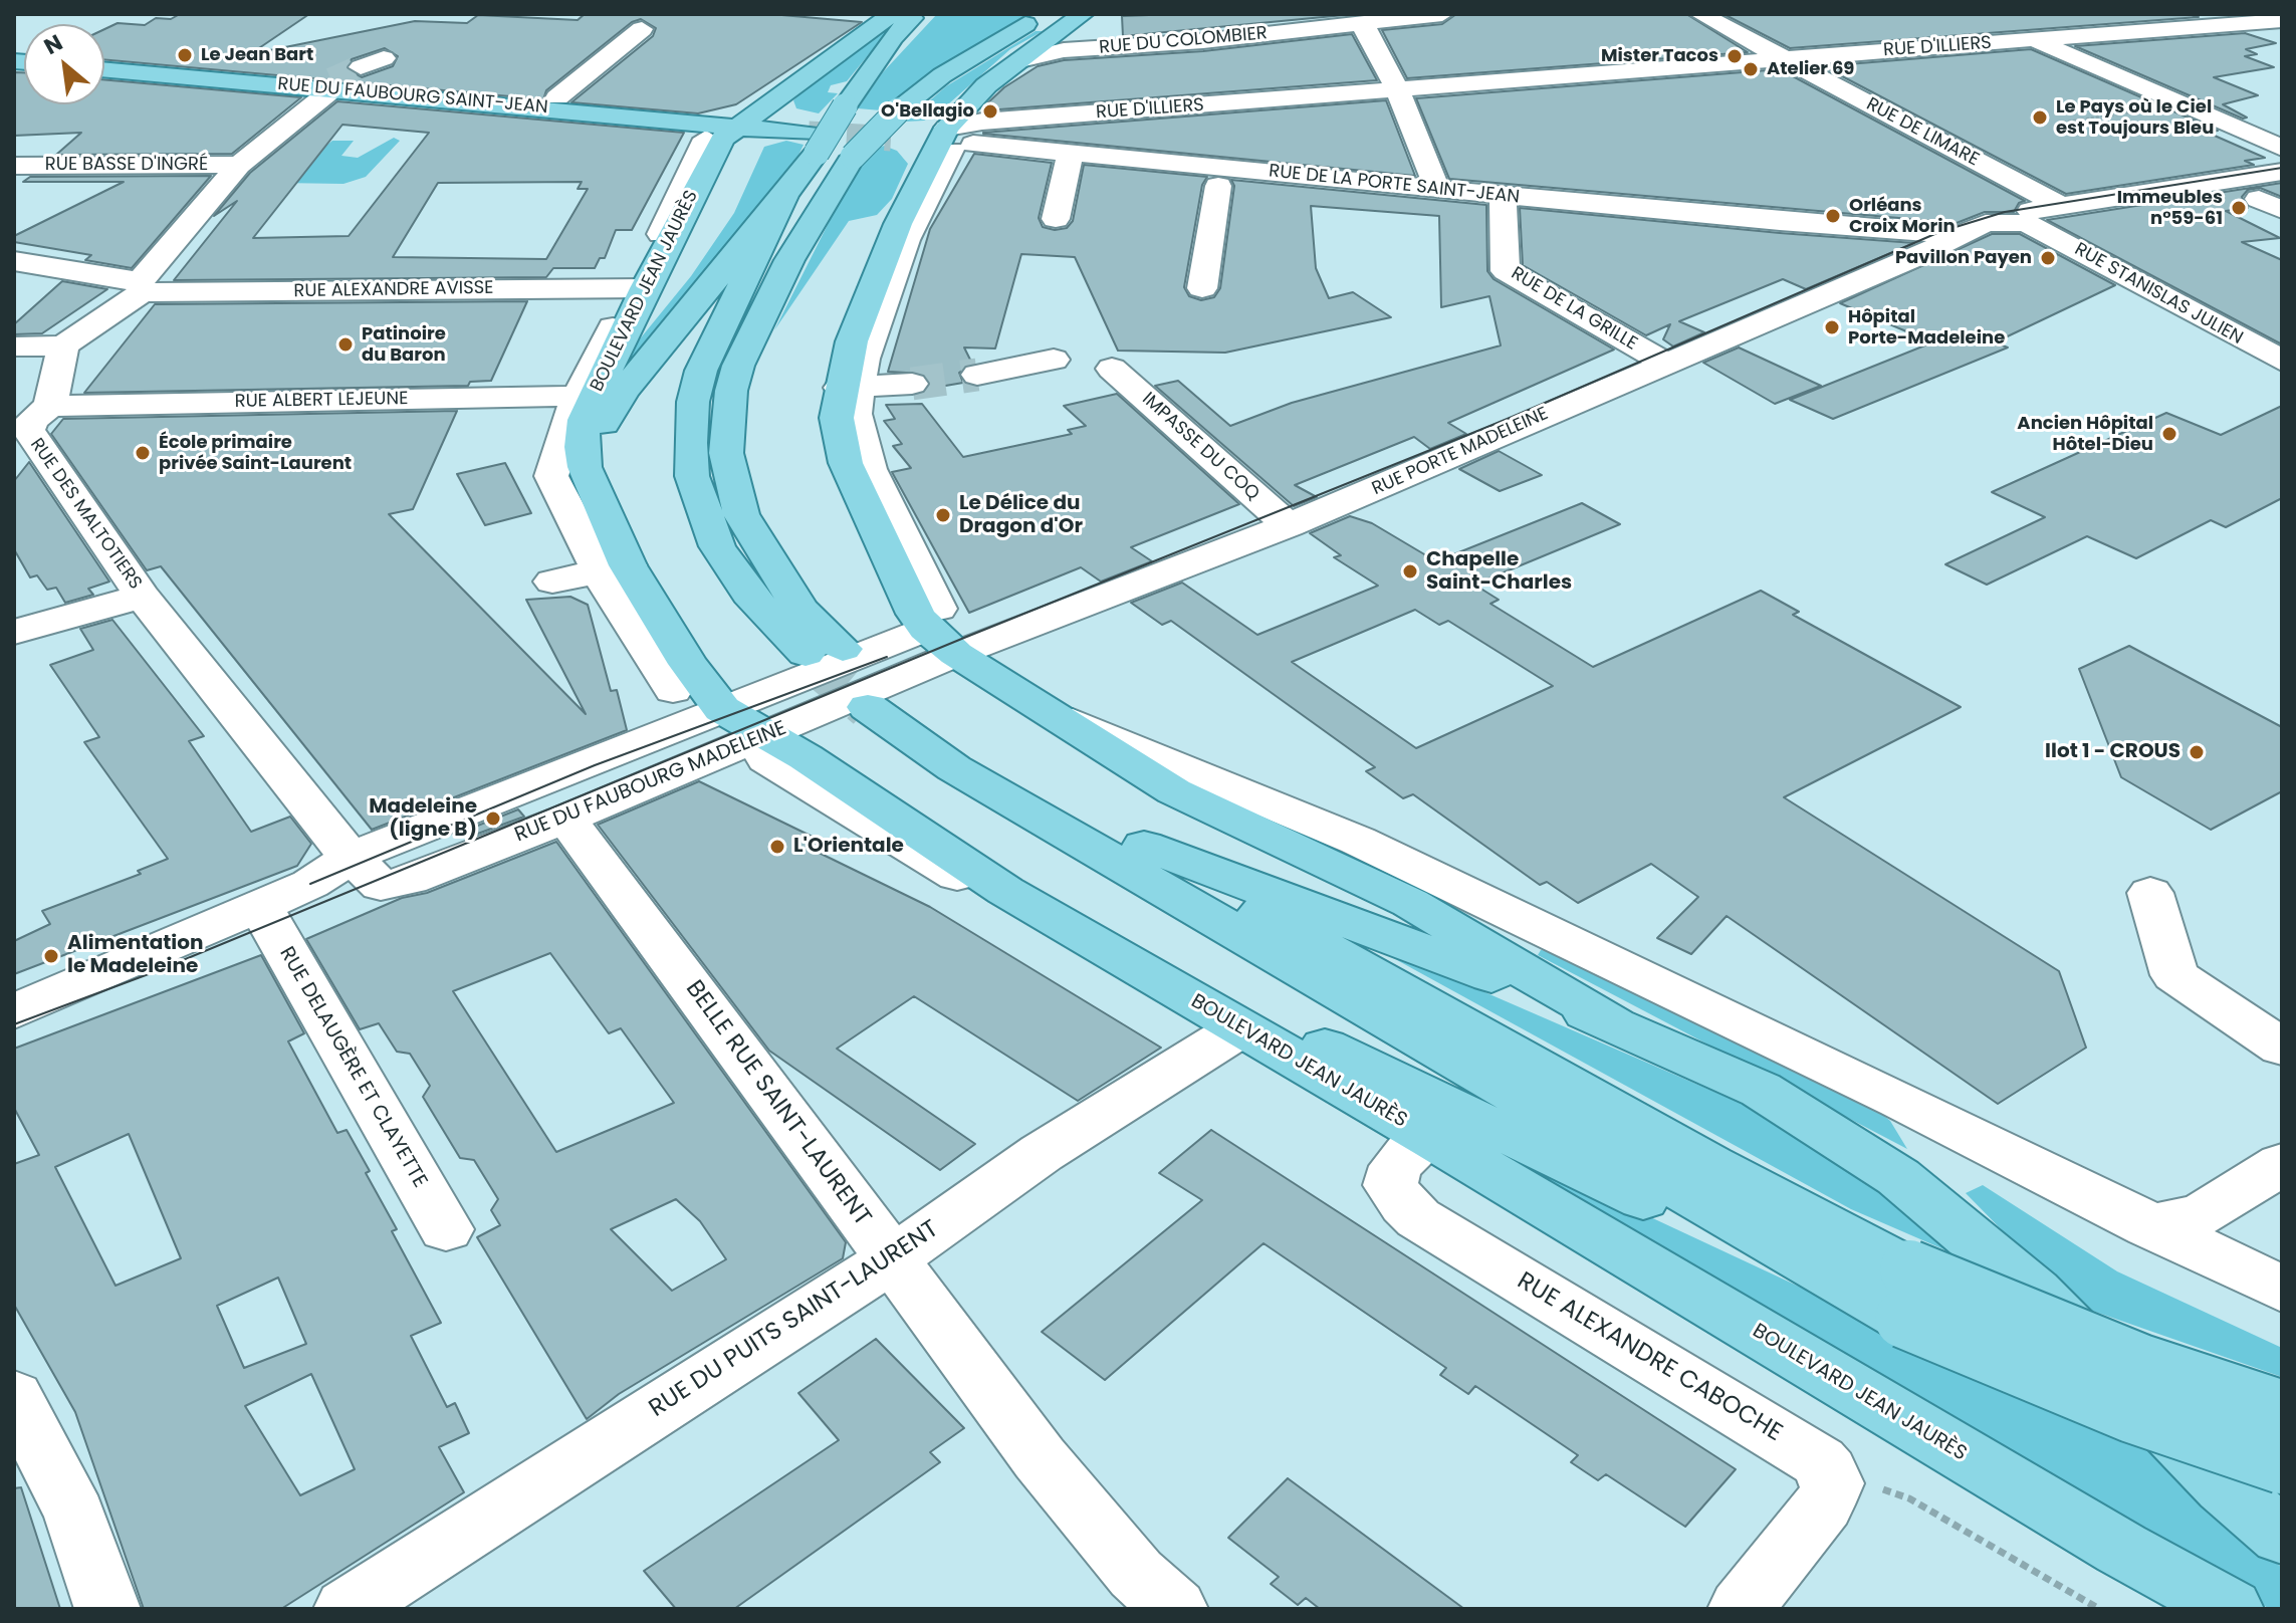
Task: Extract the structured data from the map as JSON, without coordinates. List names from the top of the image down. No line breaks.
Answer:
{"streets":{"main road":["RUE DU FAUBOURG SAINT-JEAN","BOULEVARD JEAN JAURÈS"],"street":["RUE DU COLOMBIER","RUE D'ILLIERS","RUE DE LIMARE","RUE BASSE D'INGRÉ","RUE DE LA PORTE SAINT-JEAN","RUE ALEXANDRE AVISSE","RUE STANISLAS JULIEN","RUE DE LA GRILLE","RUE ALBERT LEJEUNE","IMPASSE DU COQ","RUE PORTE MADELEINE","RUE DES MALTOTIERS","RUE DU FAUBOURG MADELEINE","RUE DELAUGÈRE ET CLAYETTE","BELLE RUE SAINT-LAURENT","RUE DU PUITS SAINT-LAURENT","RUE ALEXANDRE CABOCHE"]},"crossings":[["RUE D'ILLIERS","RUE DE LIMARE"],["RUE D'ILLIERS","RUE DE LA PORTE SAINT-JEAN"],["RUE DU FAUBOURG SAINT-JEAN","BOULEVARD JEAN JAURÈS"],["RUE DE LA PORTE SAINT-JEAN","RUE STANISLAS JULIEN"],["RUE DE LA PORTE SAINT-JEAN","RUE DE LA GRILLE"],["RUE DE LA PORTE SAINT-JEAN","RUE PORTE MADELEINE"],["RUE ALEXANDRE AVISSE","BOULEVARD JEAN JAURÈS"],["BOULEVARD JEAN JAURÈS","RUE ALBERT LEJEUNE"],["BOULEVARD JEAN JAURÈS","RUE DU FAUBOURG MADELEINE"],["BOULEVARD JEAN JAURÈS","RUE DU PUITS SAINT-LAURENT"],["BOULEVARD JEAN JAURÈS","RUE ALEXANDRE CABOCHE"],["RUE DE LA GRILLE","RUE PORTE MADELEINE"],["RUE ALBERT LEJEUNE","RUE DES MALTOTIERS"],["IMPASSE DU COQ","RUE PORTE MADELEINE"],["RUE PORTE MADELEINE","RUE DU FAUBOURG MADELEINE"],["RUE DES MALTOTIERS","RUE DU FAUBOURG MADELEINE"],["RUE DU FAUBOURG MADELEINE","RUE DELAUGÈRE ET CLAYETTE"],["RUE DU FAUBOURG MADELEINE","BELLE RUE SAINT-LAURENT"],["BELLE RUE SAINT-LAURENT","RUE DU PUITS SAINT-LAURENT"]],"places":["Le Jean Bart","Mister Tacos","Atelier 69","O'Bellagio","Le Pays où le Ciel est Toujours Bleu","Immeubles n°59-61","Orléans Croix Morin","Pavillon Payen","Hôpital Porte-Madeleine","Patinoire du Baron","Ancien Hôpital Hôtel-Dieu","École primaire privée Saint-Laurent","Le Délice du Dragon d'Or","Chapelle Saint-Charles","Ilot 1 - CROUS","Madeleine (ligne B)","L'Orientale","Alimentation le Madeleine"],"north":"top left"}
